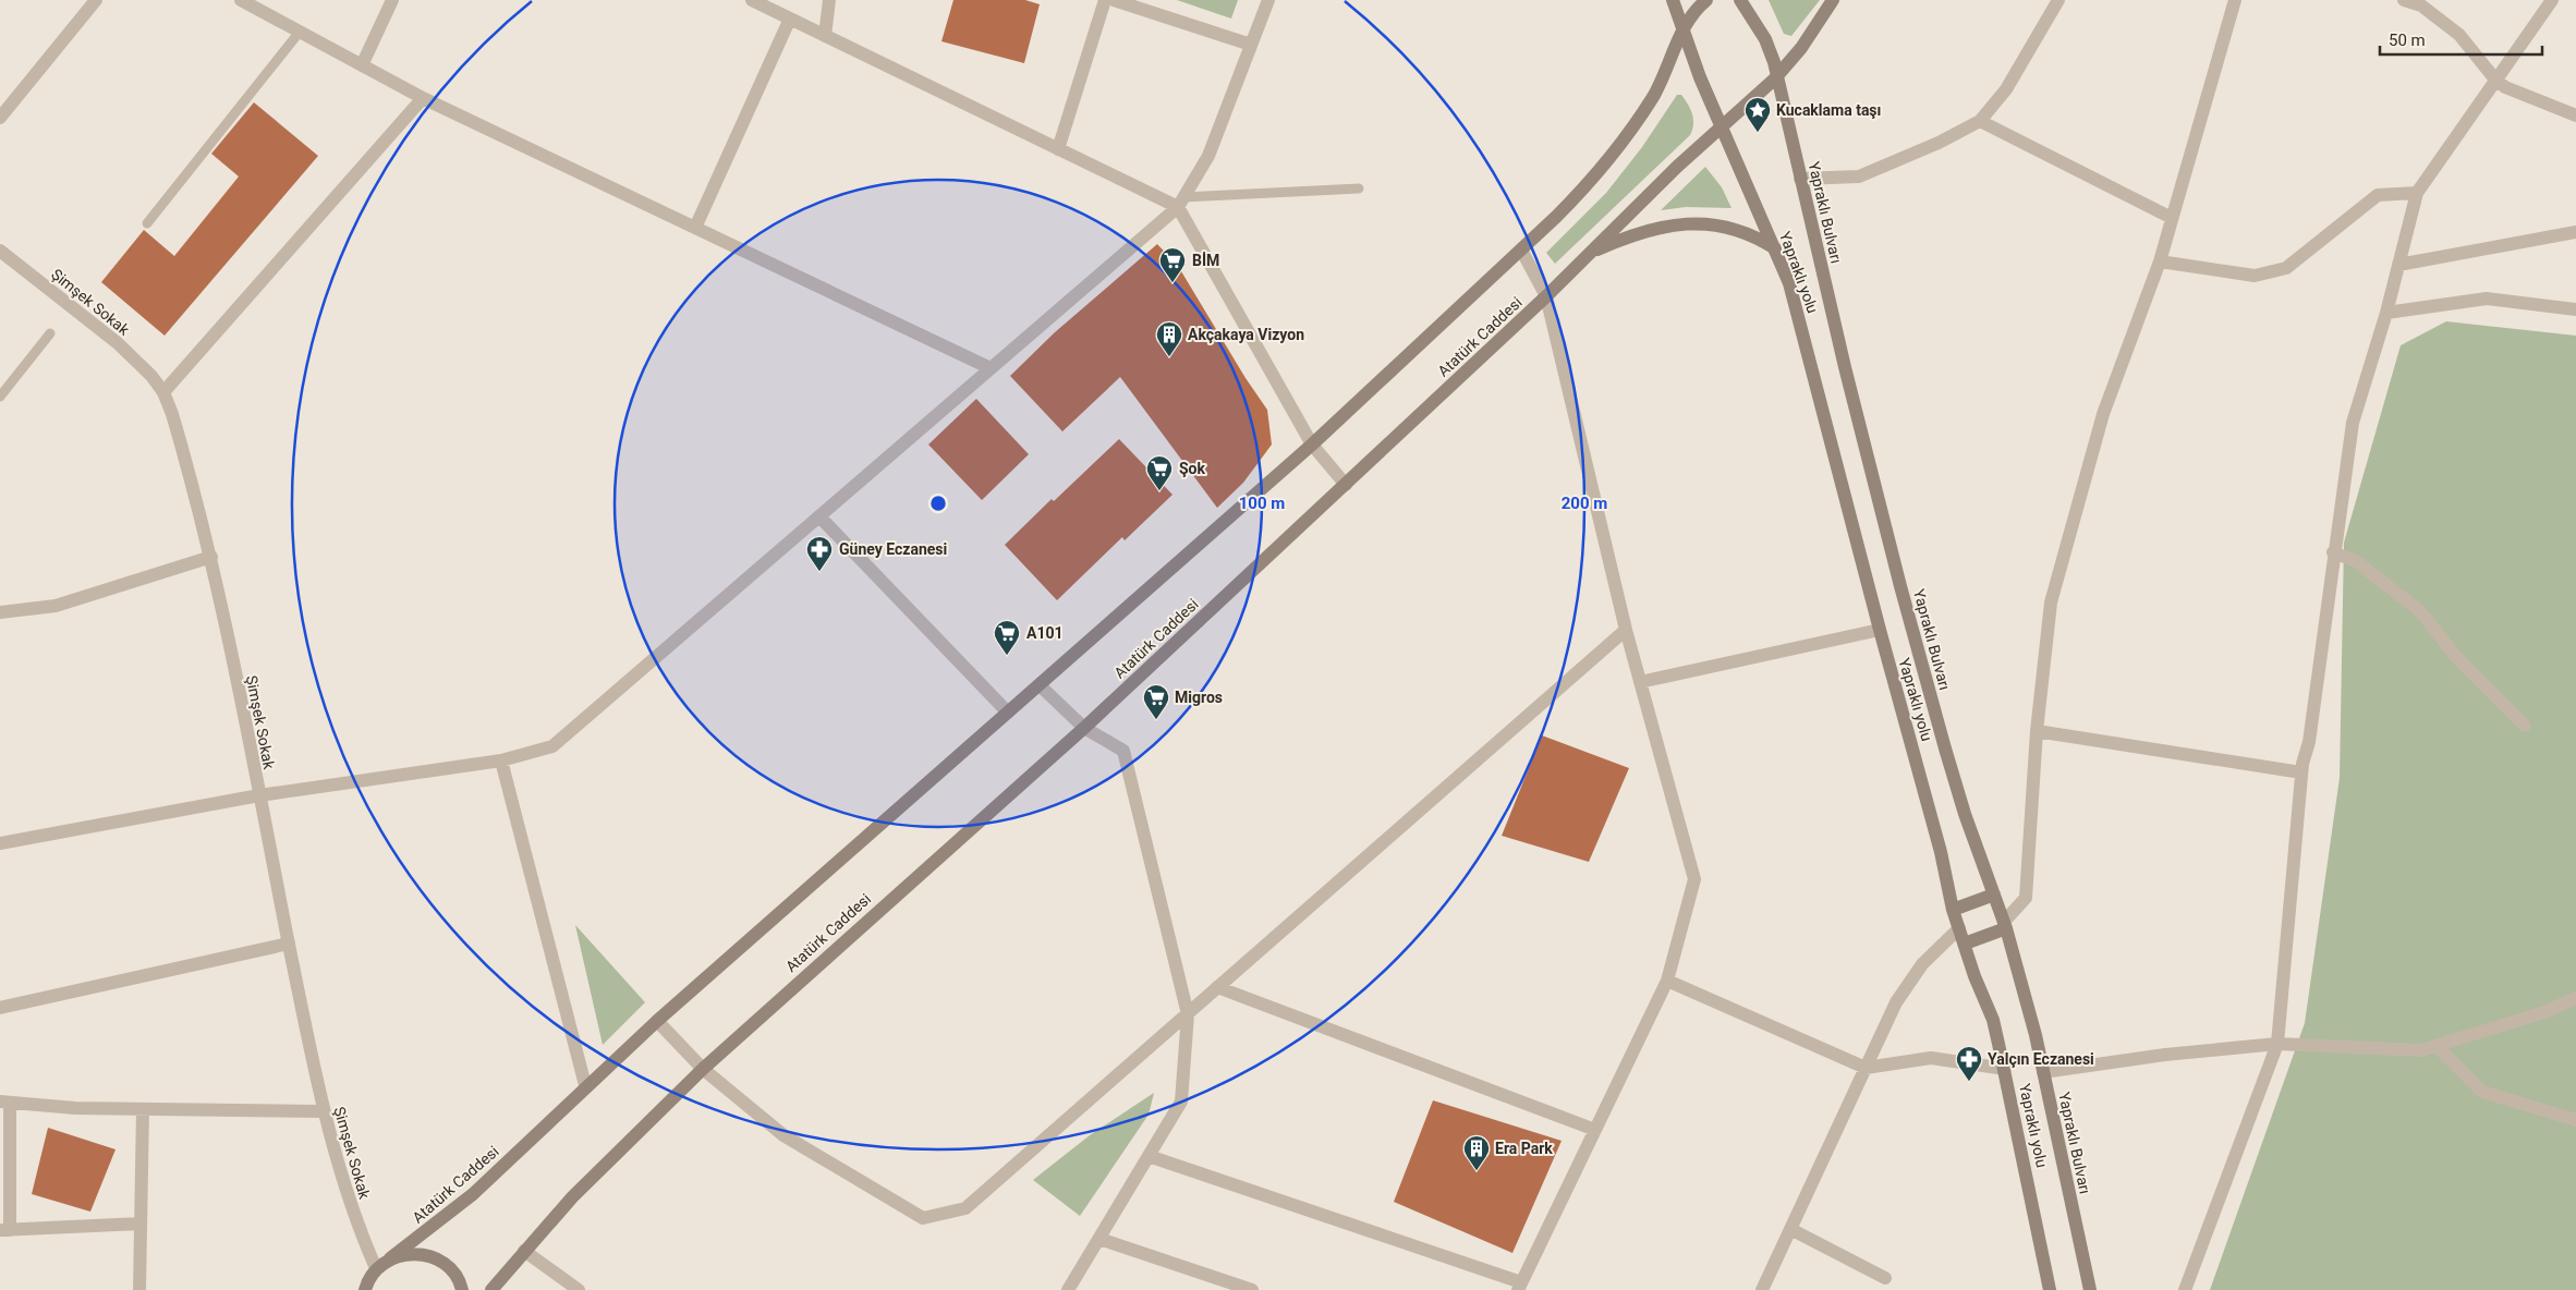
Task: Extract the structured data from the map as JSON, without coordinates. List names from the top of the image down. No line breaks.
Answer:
{"streets":{"main road":["Yapraklı Bulvarı","Yapraklı yolu","Atatürk Caddesi"],"street":["Şimşek Sokak"]},"crossings":[["Yapraklı Bulvarı","Atatürk Caddesi"],["Yapraklı yolu","Atatürk Caddesi"],["Şimşek Sokak","Atatürk Caddesi"]],"places":{"place":["Kucaklama taşı"],"supermarket":["BİM","Şok","A101","Migros"],"building":["Akçakaya Vizyon","Era Park"],"pharmacy":["Güney Eczanesi","Yalçın Eczanesi"]},"scale_bar":"50 m","rings":["100 m","200 m"]}
